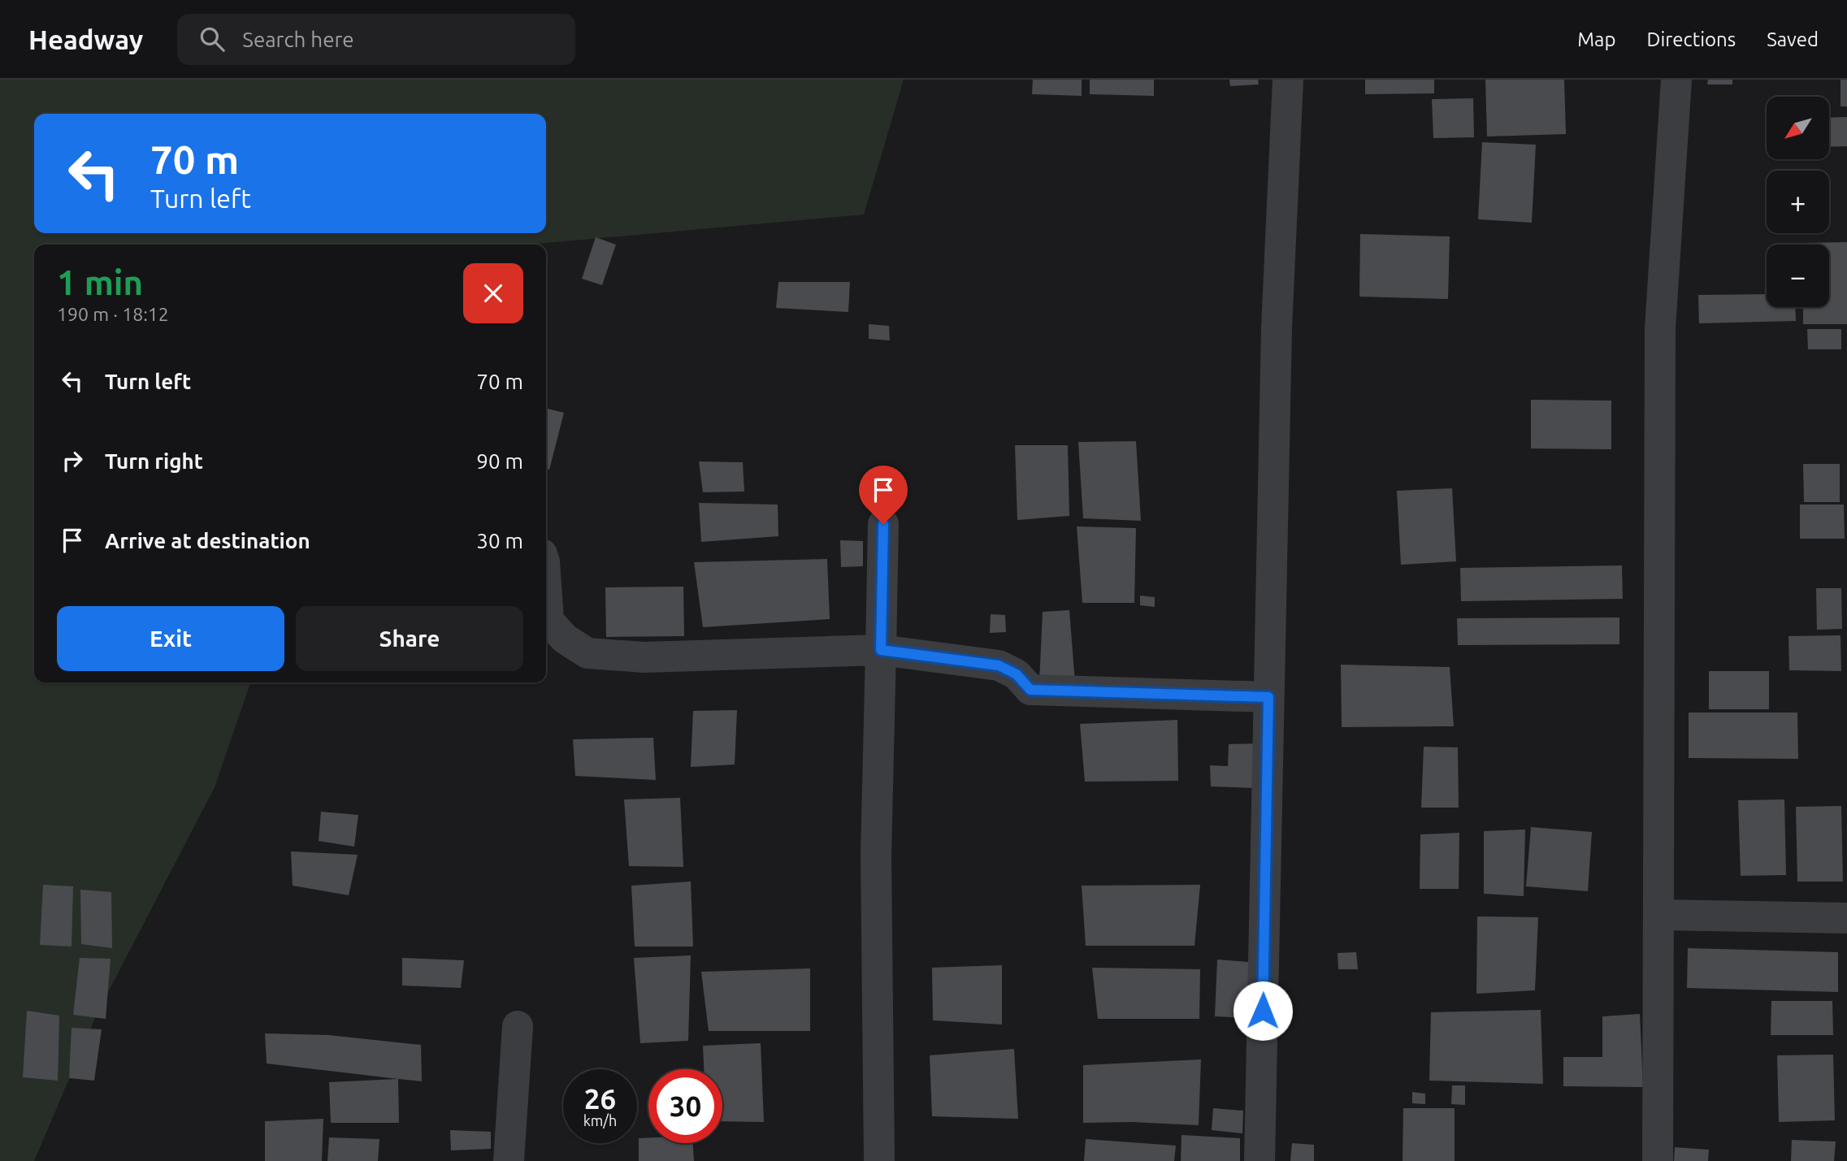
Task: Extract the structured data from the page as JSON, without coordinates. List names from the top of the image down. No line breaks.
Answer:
{"north":"bottom left","page":{"header":"Headway","search":"Search here","nav":["Map","Directions","Saved"],"map_buttons":["+","−"],"turn":["70 m","Turn left"],"heading":["1 min","190 m · 18:12"],"list":[{"name":"Turn left","value":"70 m"},{"name":"Turn right","value":"90 m"},{"name":"Arrive at destination","value":"30 m"}],"buttons":["Exit","Share"],"speed":"26 km/h","limit":"30"}}
